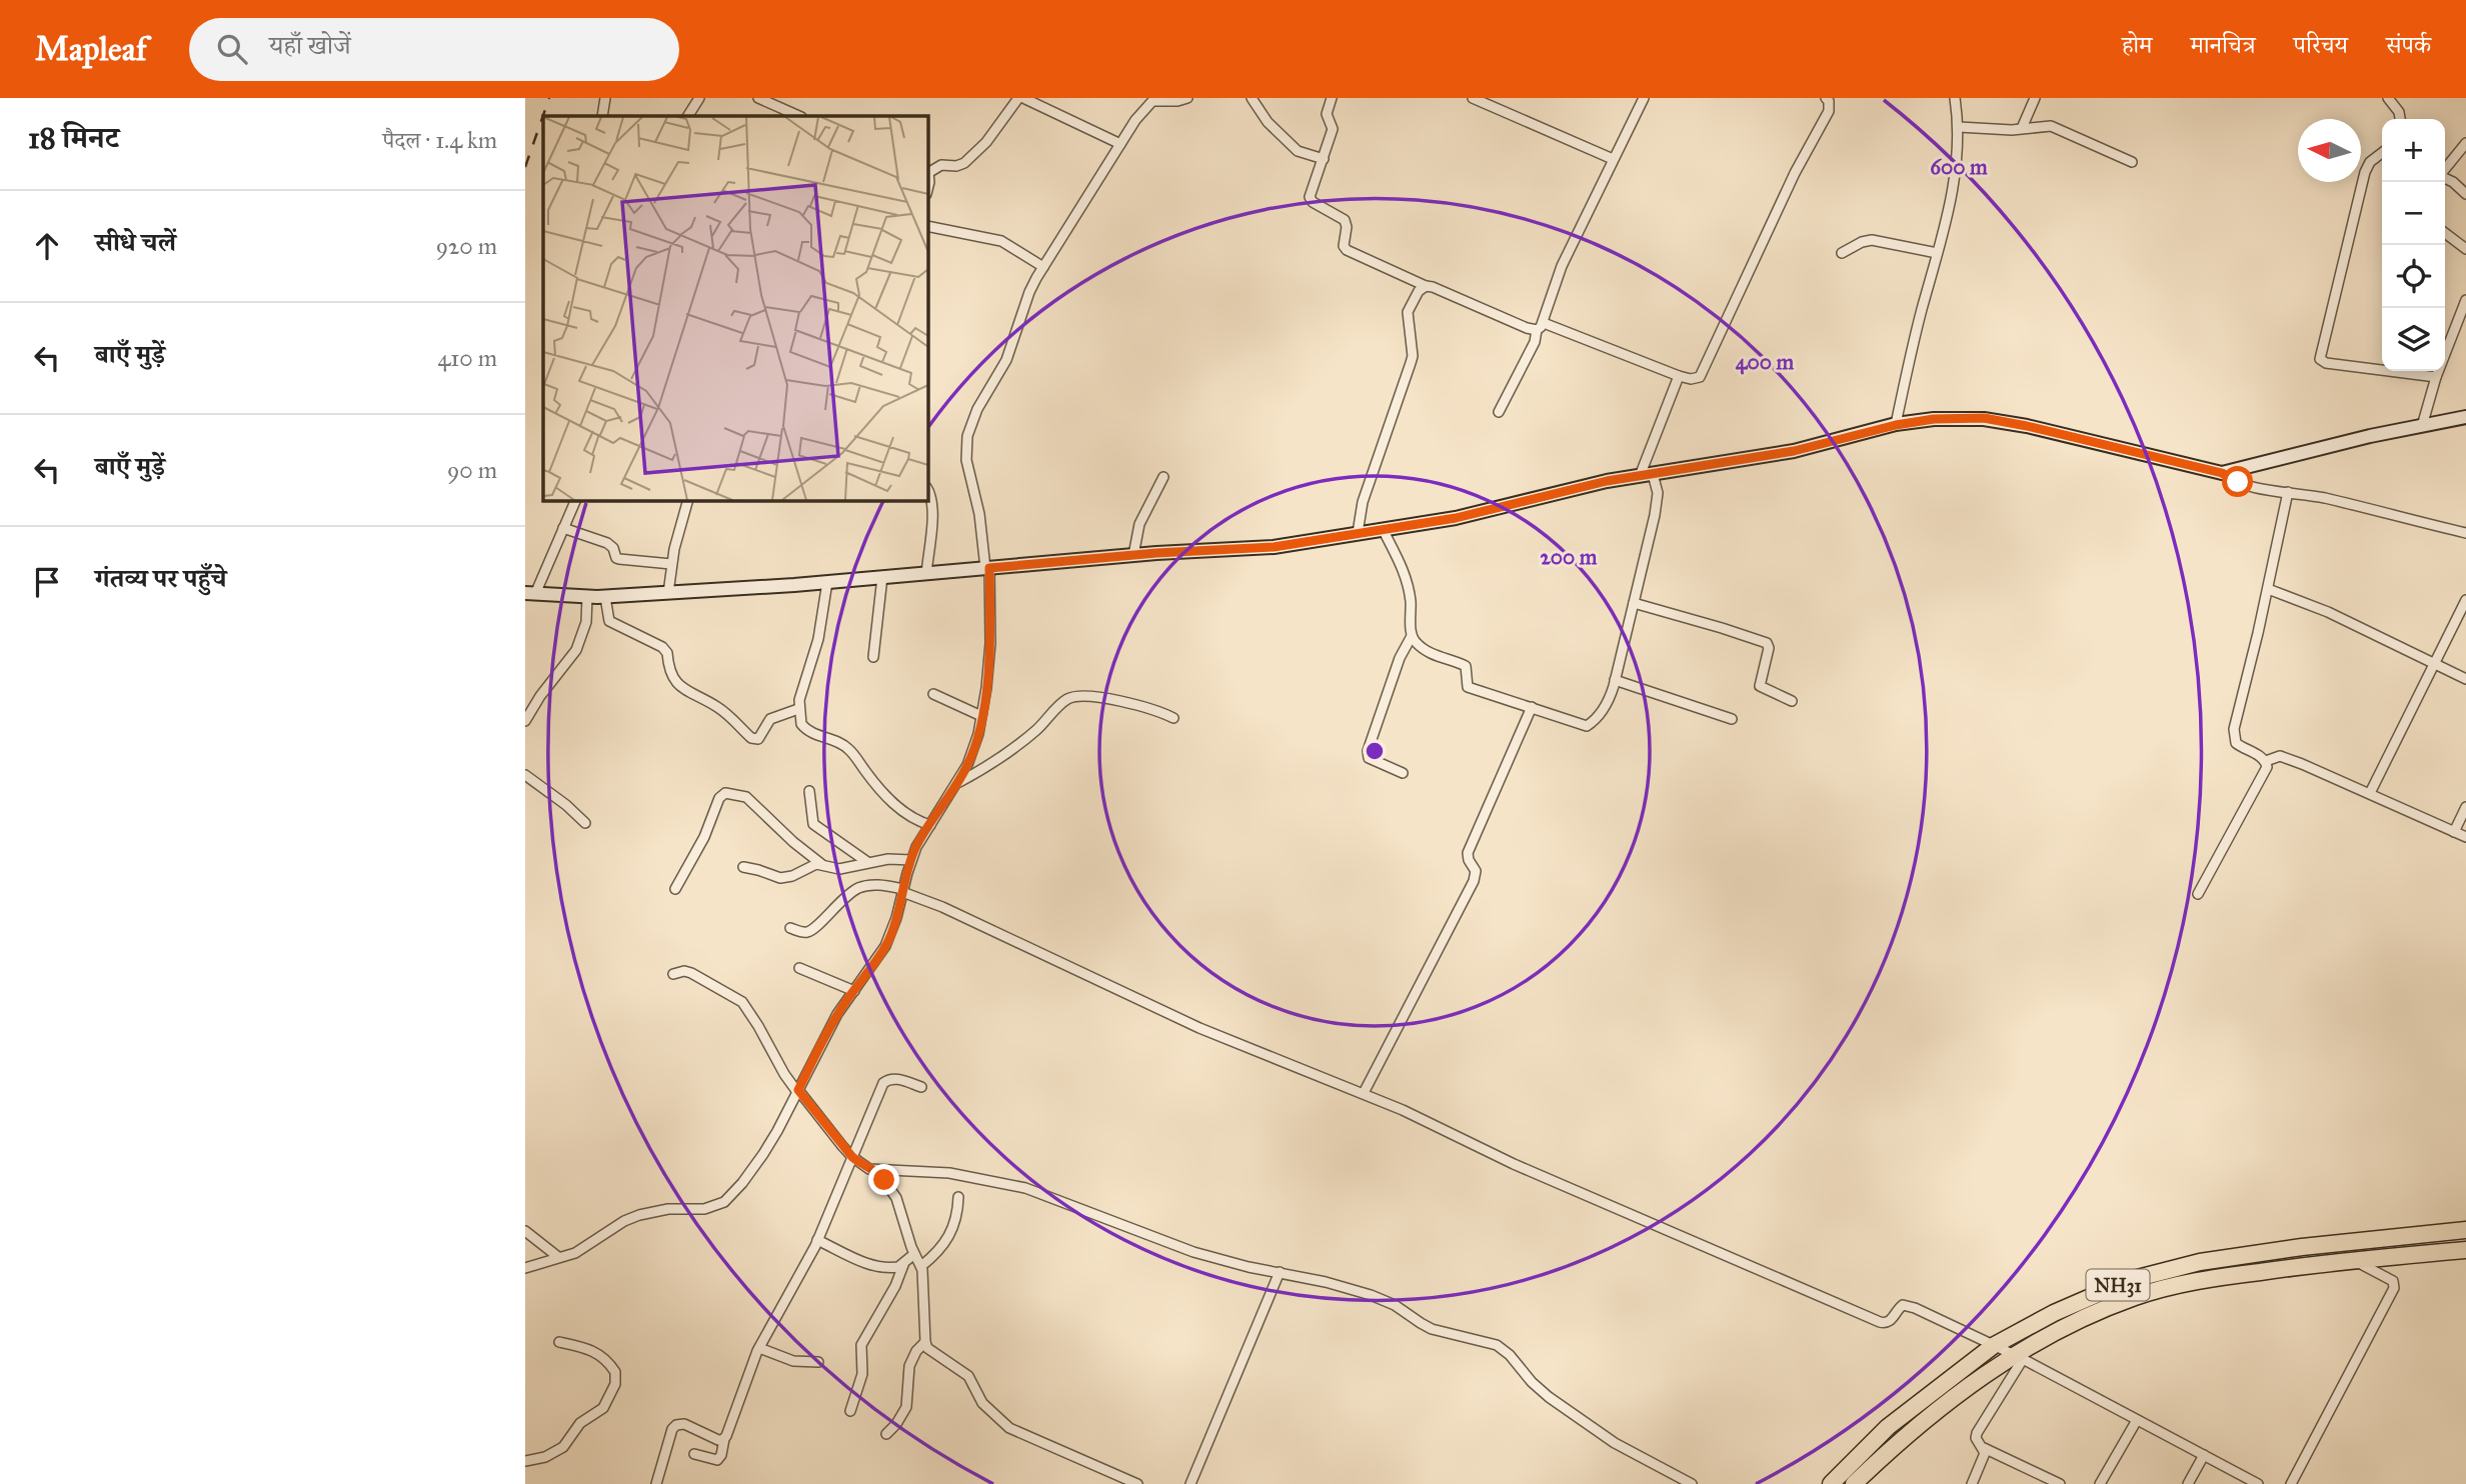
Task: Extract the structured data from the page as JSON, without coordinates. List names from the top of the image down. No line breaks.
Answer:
{"streets":{"highway":["NH31"]},"north":"left","page":{"header":"Mapleaf","search":"यहाँ खोजें","nav":["होम","मानचित्र","परिचय","संपर्क"],"heading":["18 मिनट","पैदल · 1.4 km"],"map_buttons":["+","−"],"list":[["सीधे चलें","920 m"],["बाएँ मुड़ें","410 m"],["बाएँ मुड़ें","90 m"],"गंतव्य पर पहुँचे"]},"rings":["600 m","400 m","200 m"]}
